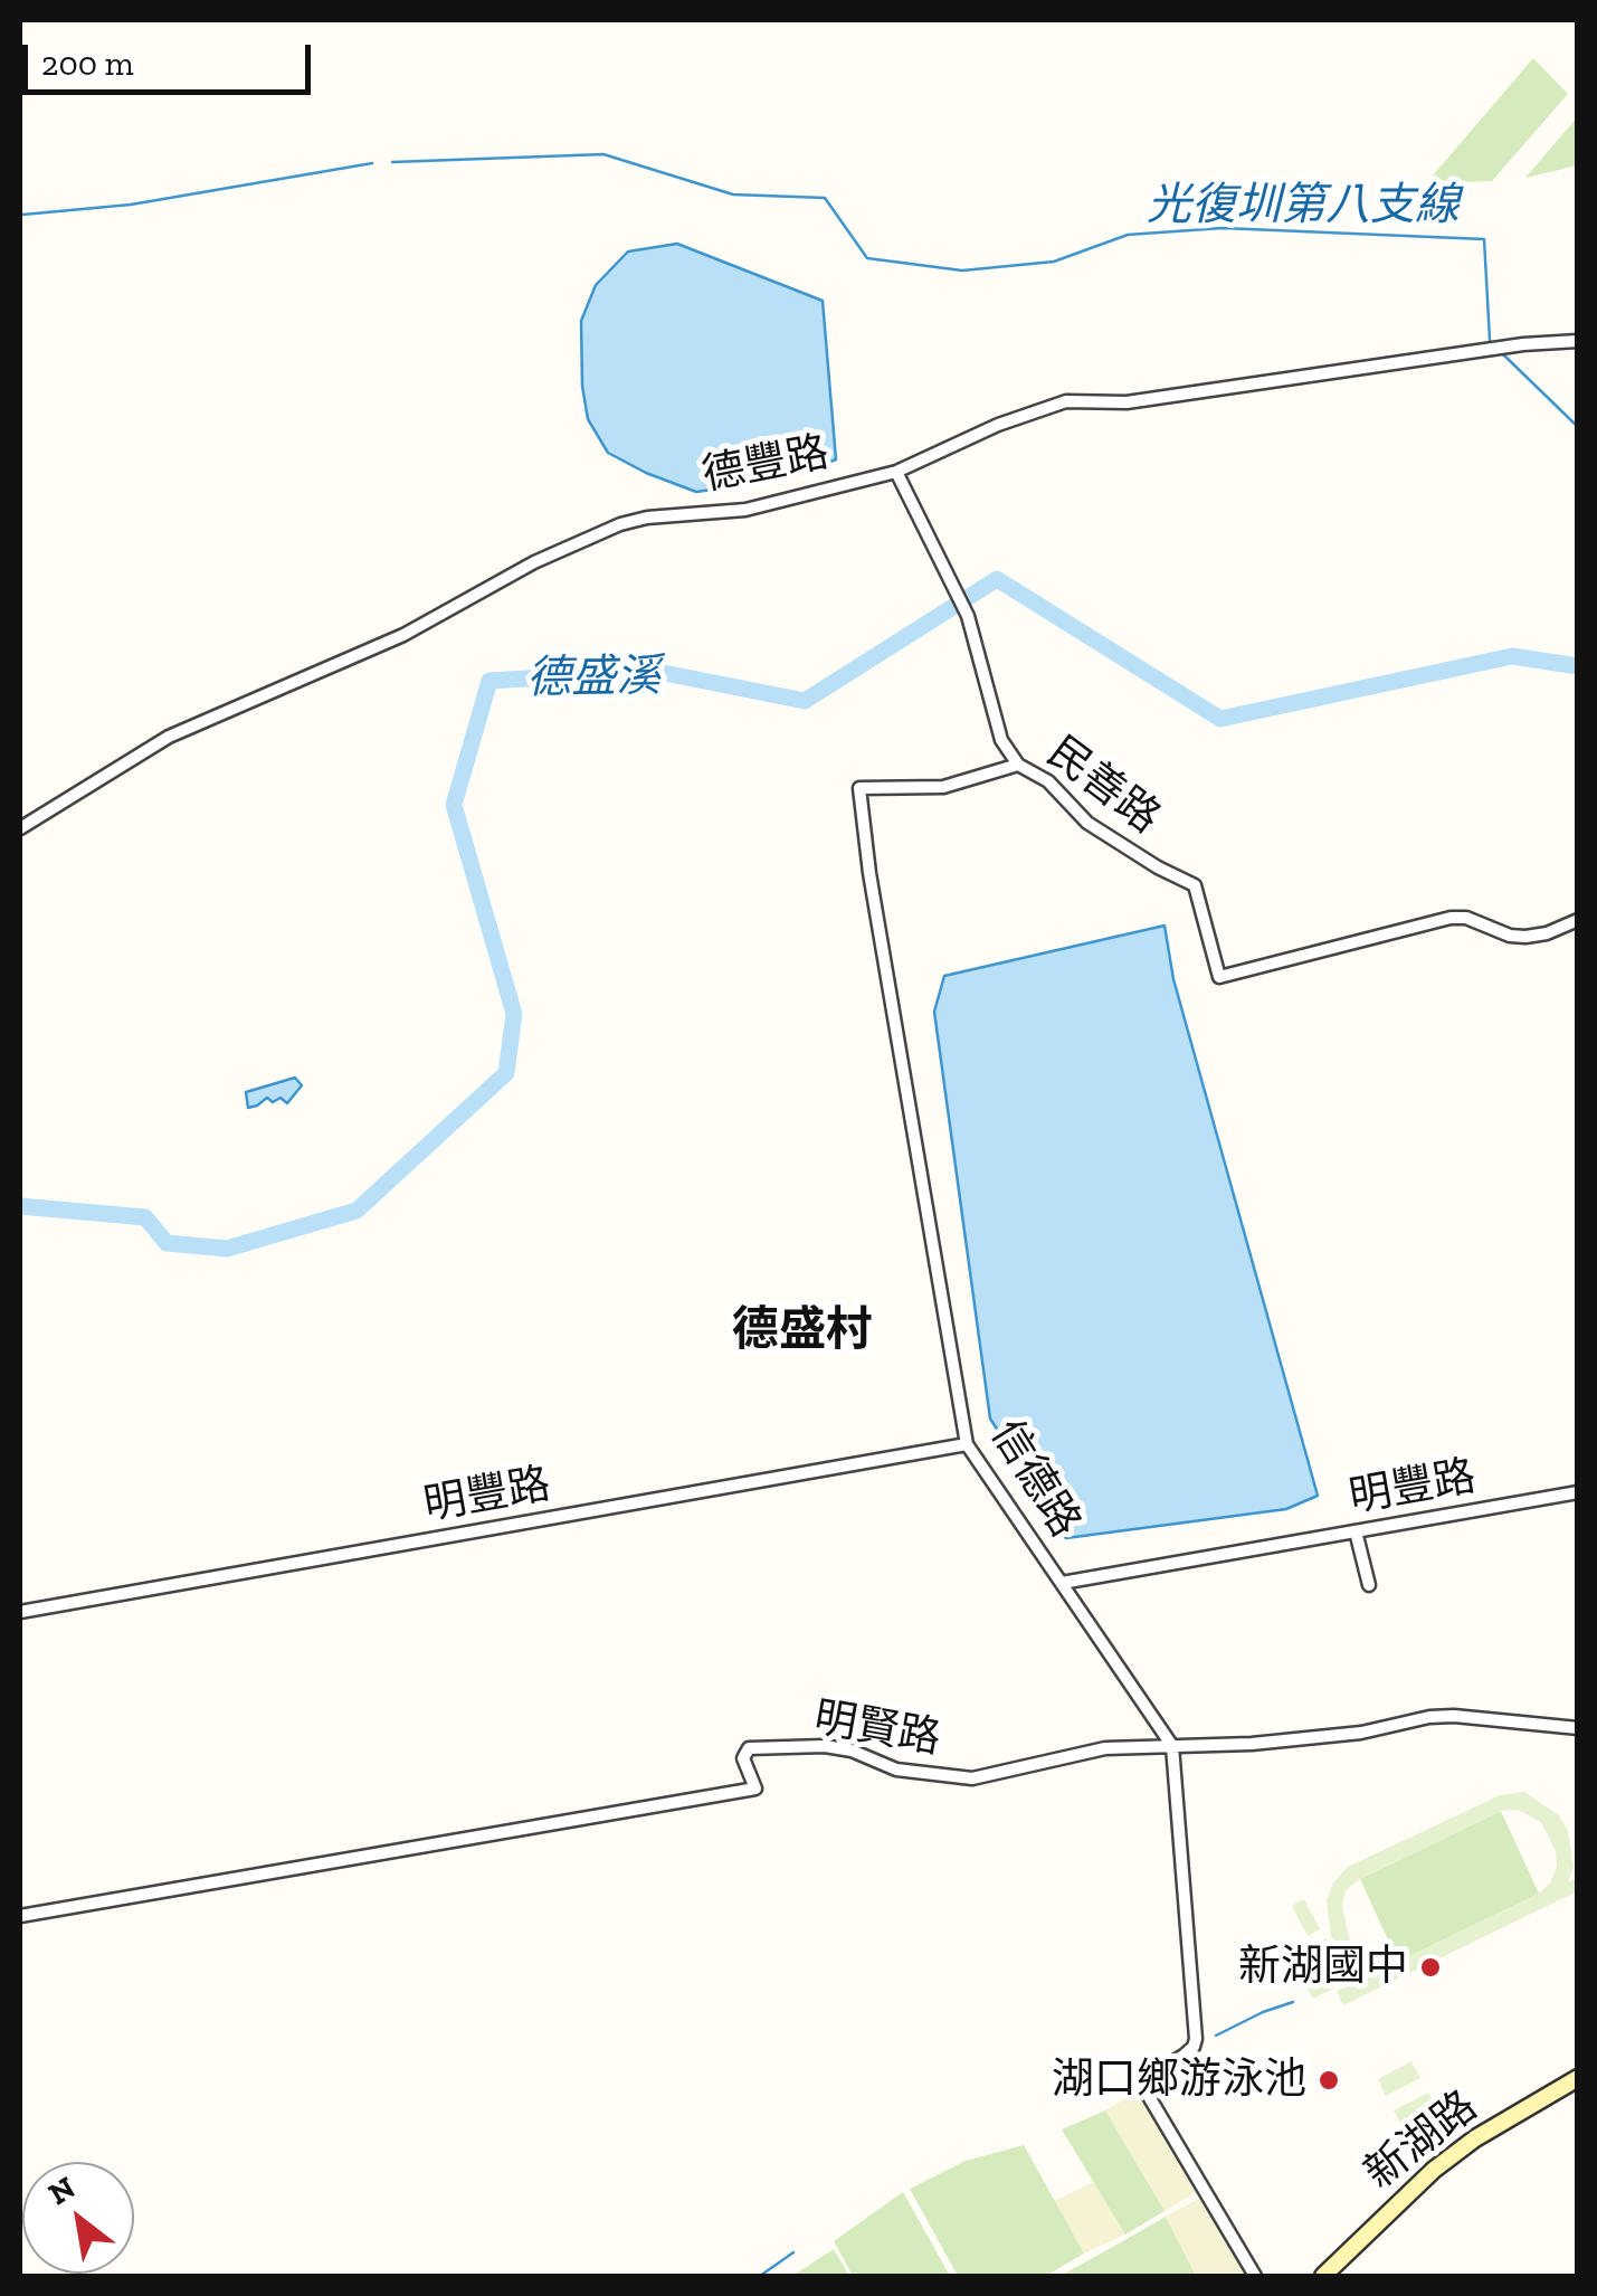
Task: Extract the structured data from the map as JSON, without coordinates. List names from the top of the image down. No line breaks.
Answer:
{"streets":{"street":["德豐路","民善路","信德路","明豐路","明賢路","新湖路"]},"crossings":[["德豐路","民善路"],["民善路","信德路"],["信德路","明豐路"],["信德路","明賢路"]],"districts":["德盛村"],"water":["光復圳第八支線","德盛溪"],"places":["新湖國中","湖口鄉游泳池"],"scale_bar":"200 m","north":"top left"}
